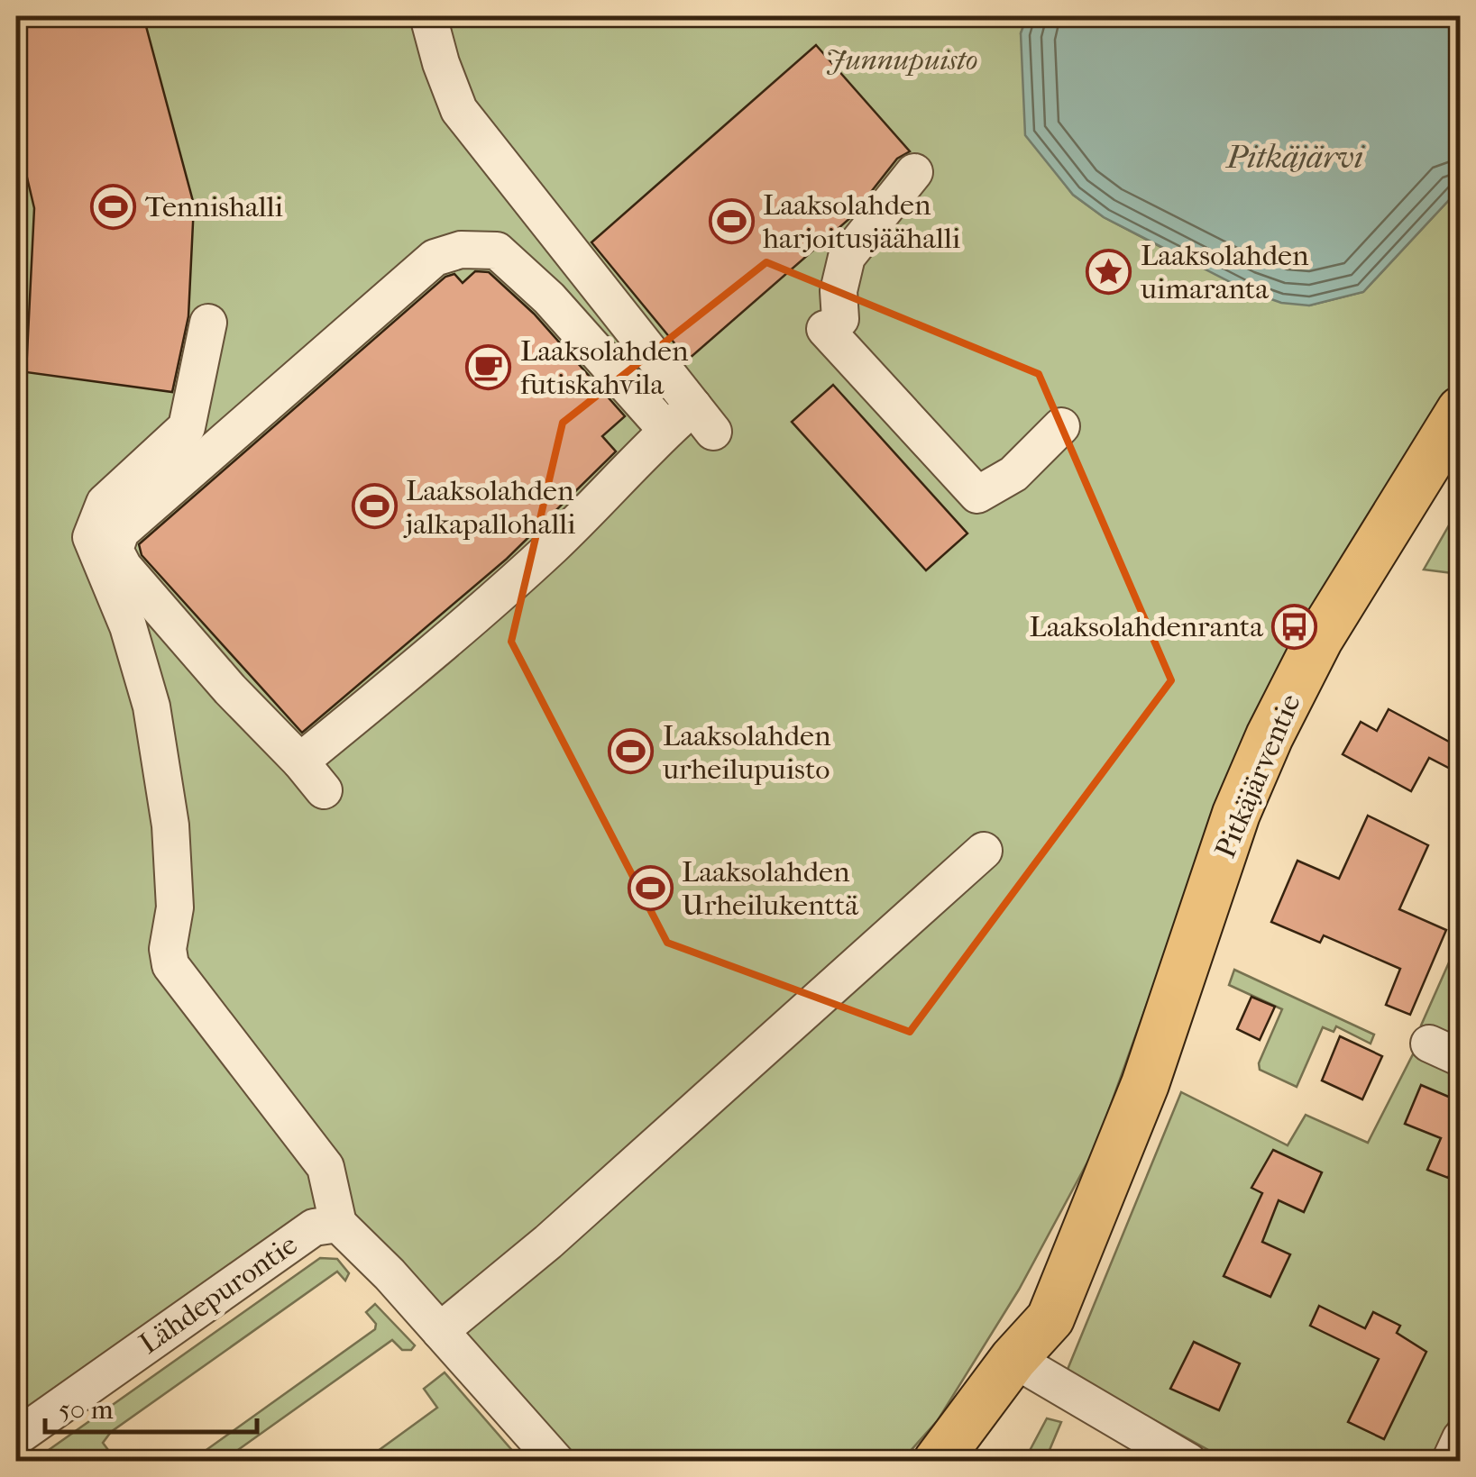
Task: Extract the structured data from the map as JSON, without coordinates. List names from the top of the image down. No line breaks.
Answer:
{"streets":{"main road":["Pitkäjärventie"],"street":["Lähdepurontie"]},"water":["Pitkäjärvi"],"parks":["Junnupuisto"],"places":{"sports":["Tennishalli","Laaksolahden harjoitusjäähalli","Laaksolahden jalkapallohalli","Laaksolahden urheilupuisto","Laaksolahden Urheilukenttä"],"place":["Laaksolahden uimaranta"],"cafe":["Laaksolahden futiskahvila"],"bus stop":["Laaksolahdenranta"]},"scale_bar":"50 m"}
